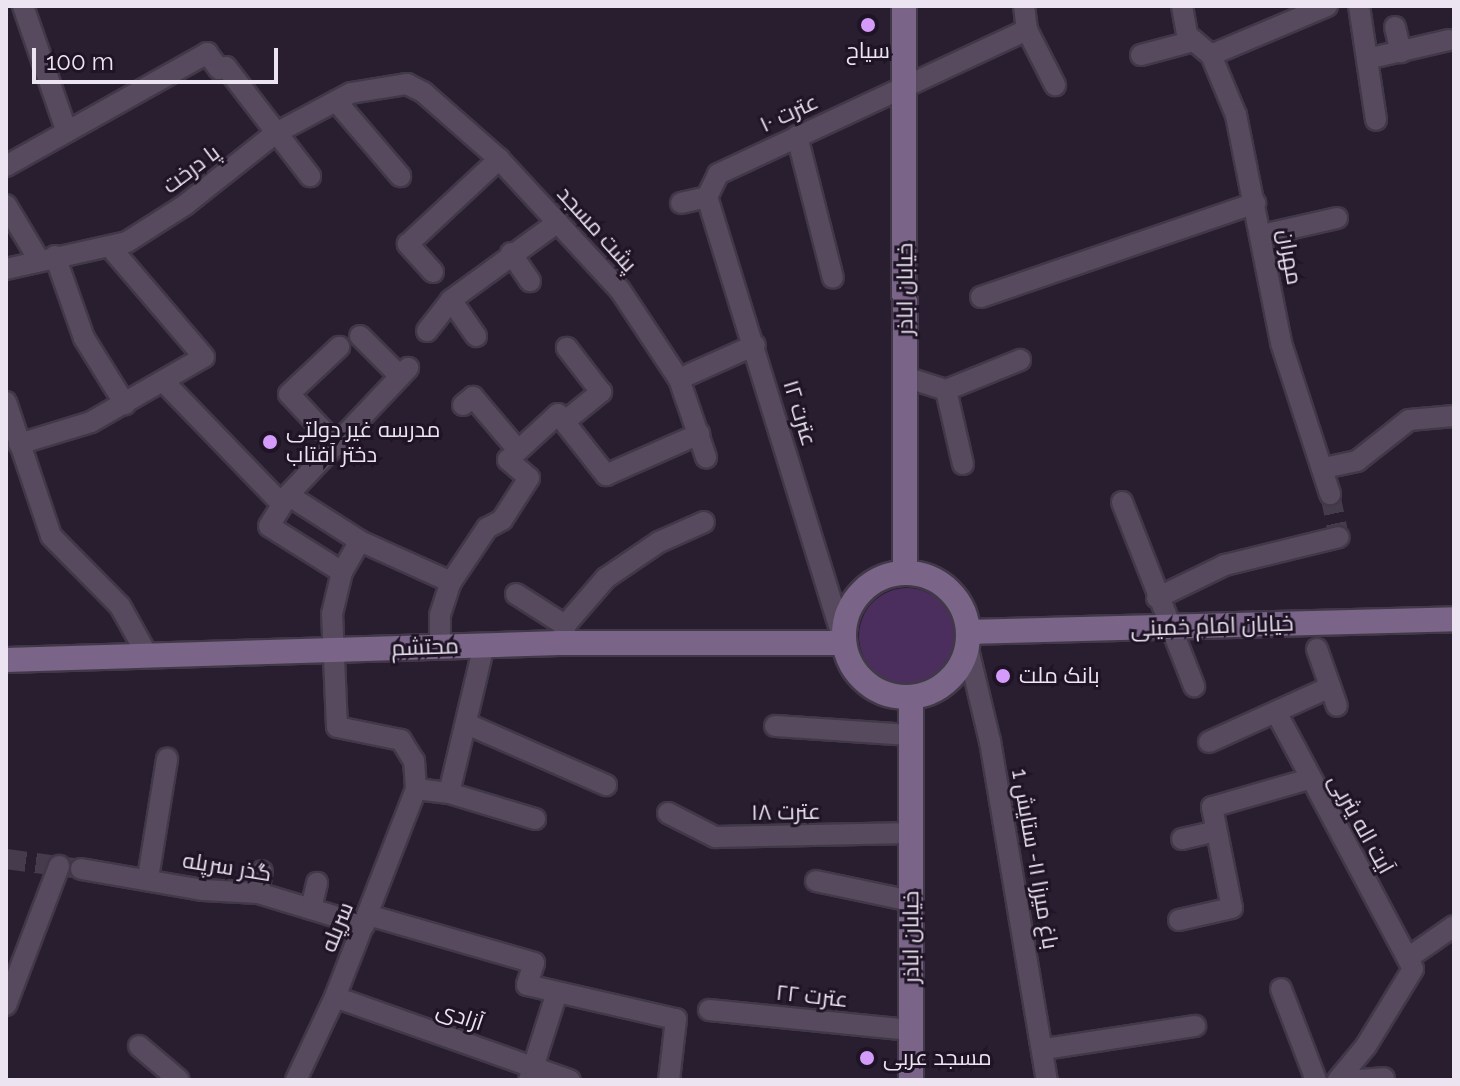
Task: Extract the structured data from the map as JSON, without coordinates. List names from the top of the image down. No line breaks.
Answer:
{"streets":{"main road":["خیابان اباذر","خیابان امام خمینی","محتشم"],"street":["عترت ۱۰","پا درخت","پشت مسجد","مهران","عترت ۱۲","عترت ۱۸","آیت اله یثربی","باغ میرزا ۱۱- ستایش 1","گذر سرپله","سرپله","عترت ۲۲","آزادی"]},"crossings":[["عترت ۱۰","خیابان اباذر"],["عترت ۱۰","عترت ۱۲"],["پا درخت","پشت مسجد"],["خیابان اباذر","عترت ۱۲"],["خیابان اباذر","خیابان امام خمینی"],["خیابان اباذر","محتشم"],["خیابان اباذر","عترت ۱۸"],["خیابان اباذر","باغ میرزا ۱۱- ستایش 1"],["خیابان اباذر","عترت ۲۲"],["عترت ۱۲","خیابان امام خمینی"],["عترت ۱۲","محتشم"],["عترت ۱۲","باغ میرزا ۱۱- ستایش 1"],["خیابان امام خمینی","محتشم"],["خیابان امام خمینی","باغ میرزا ۱۱- ستایش 1"],["محتشم","باغ میرزا ۱۱- ستایش 1"],["گذر سرپله","سرپله"],["سرپله","آزادی"]],"places":["سیاح","مدرسه غیر دولتی دختر آفتاب","بانک ملت","مسجد عربی"],"scale_bar":"100 m"}
